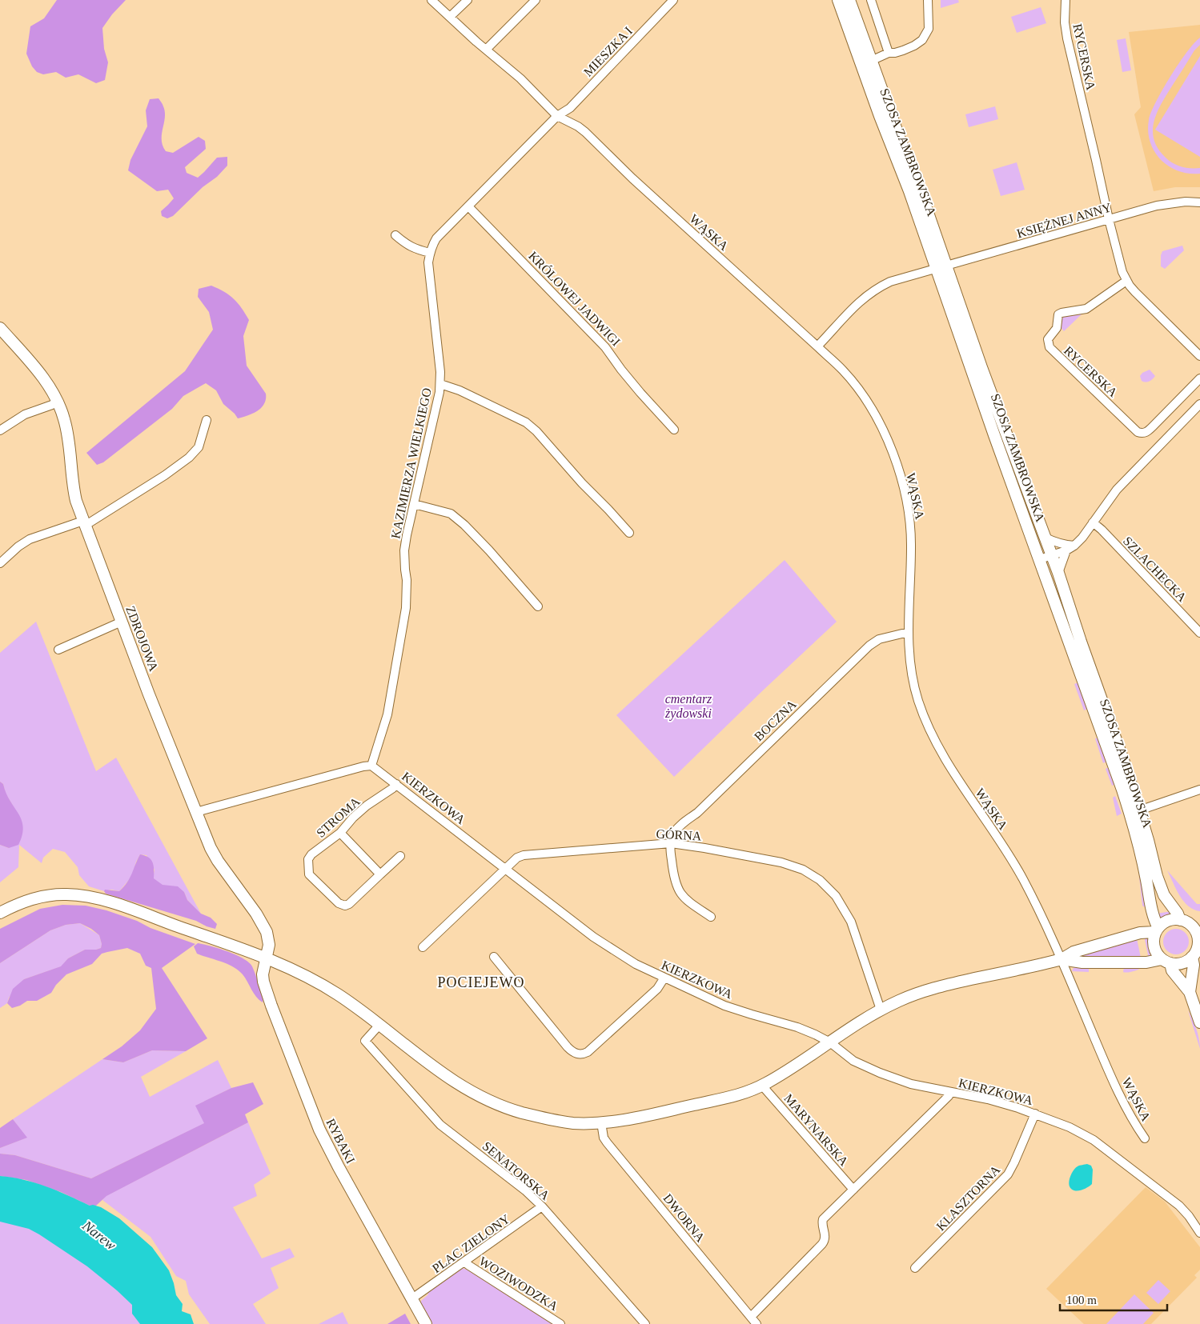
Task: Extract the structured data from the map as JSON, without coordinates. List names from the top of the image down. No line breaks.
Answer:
{"streets":{"street":["MIESZKA I","RYCERSKA","SZOSA ZAMBROWSKA","KSIĘŻNEJ ANNY","WĄSKA","KRÓLOWEJ JADWIGI","KAZIMIERZA WIELKIEGO","SZLACHECKA","ZDROJOWA","BOCZNA","KIERZKOWA","STROMA","GÓRNA","MARYNARSKA","RYBAKI","SENATORSKA","KLASZTORNA","DWORNA","PLAC ZIELONY","WOZIWODZKA"]},"crossings":[["MIESZKA I","WĄSKA"],["MIESZKA I","KAZIMIERZA WIELKIEGO"],["RYCERSKA","KSIĘŻNEJ ANNY"],["SZOSA ZAMBROWSKA","KSIĘŻNEJ ANNY"],["KSIĘŻNEJ ANNY","WĄSKA"],["WĄSKA","KAZIMIERZA WIELKIEGO"],["WĄSKA","BOCZNA"],["KRÓLOWEJ JADWIGI","KAZIMIERZA WIELKIEGO"],["KAZIMIERZA WIELKIEGO","KIERZKOWA"],["ZDROJOWA","RYBAKI"],["BOCZNA","GÓRNA"],["KIERZKOWA","STROMA"],["KIERZKOWA","GÓRNA"],["KIERZKOWA","KLASZTORNA"],["RYBAKI","PLAC ZIELONY"],["SENATORSKA","PLAC ZIELONY"],["PLAC ZIELONY","WOZIWODZKA"]],"districts":["POCIEJEWO"],"water":["Narew"],"parks":["cmentarz żydowski"],"scale_bar":"100 m"}
